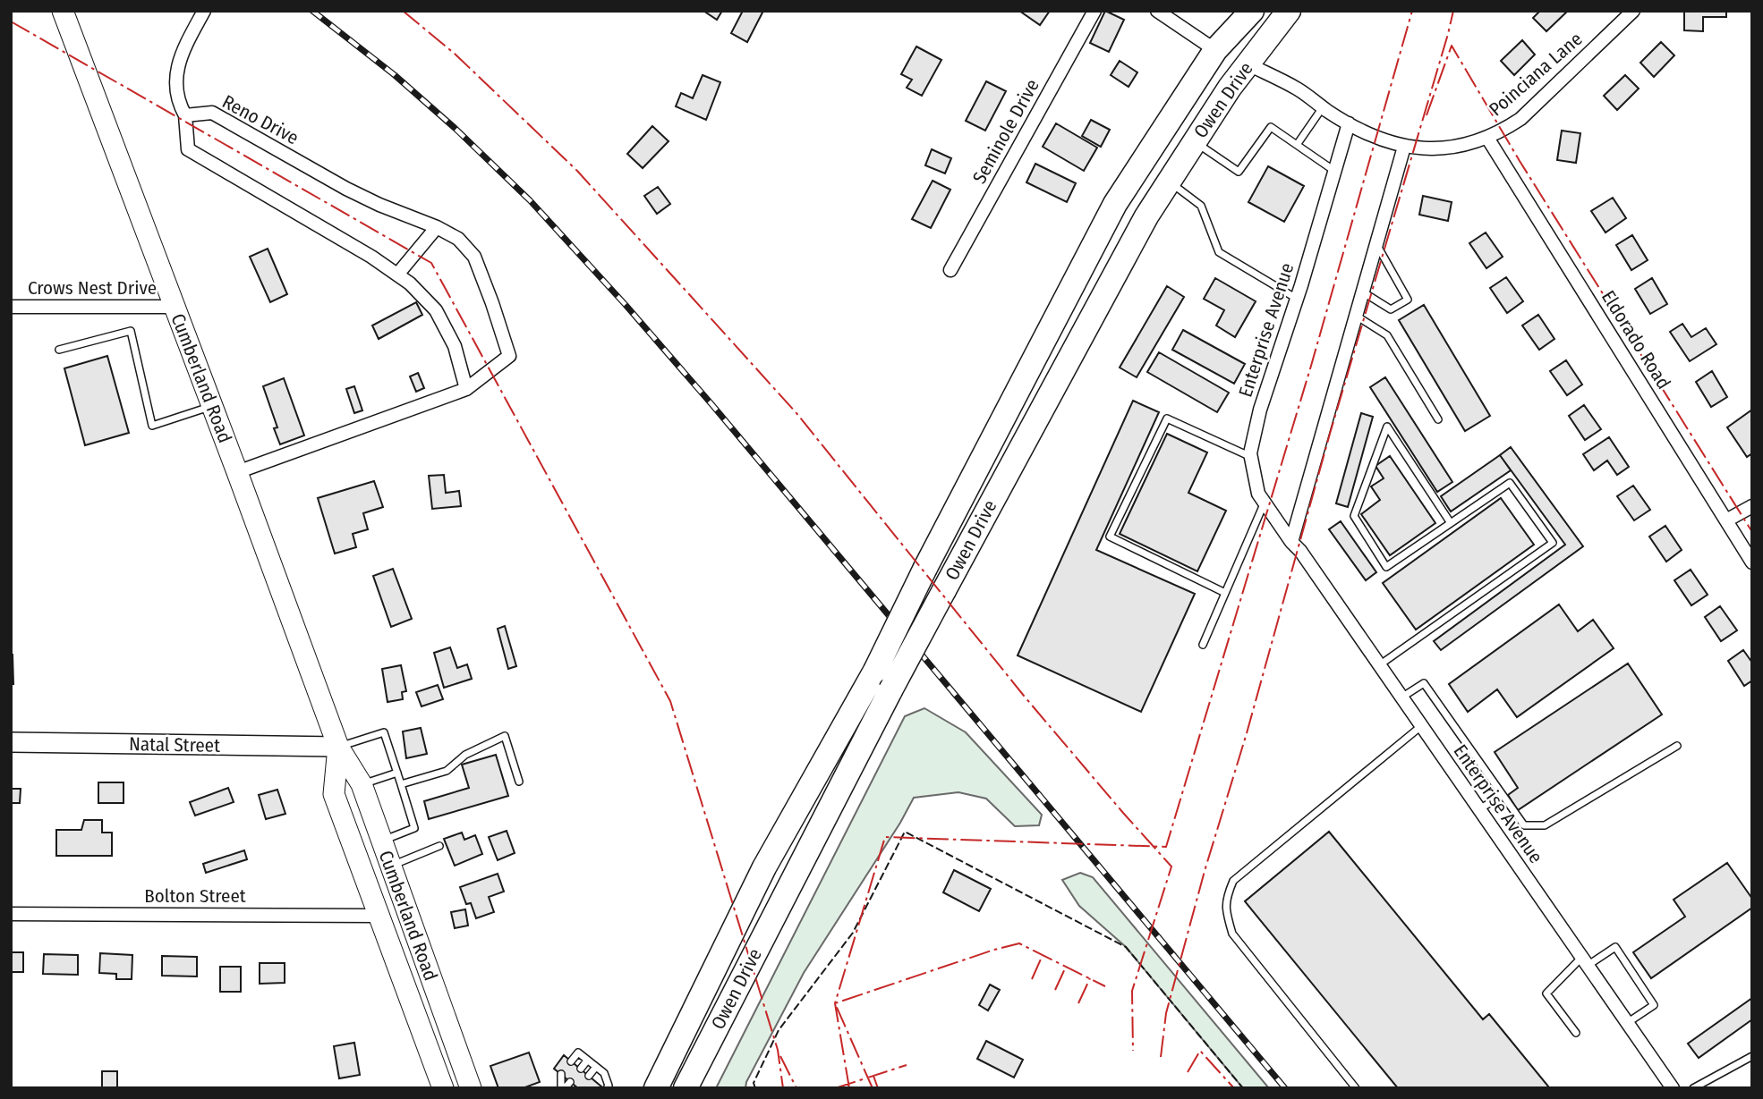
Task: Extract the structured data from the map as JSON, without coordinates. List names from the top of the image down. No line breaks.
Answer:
{"streets":{"highway":["Owen Drive"],"main road":["Cumberland Road","Natal Street"],"street":["Poinciana Lane","Reno Drive","Seminole Drive","Crows Nest Drive","Enterprise Avenue","Eldorado Road","Bolton Street"]},"crossings":[["Poinciana Lane","Owen Drive"],["Poinciana Lane","Enterprise Avenue"],["Poinciana Lane","Eldorado Road"],["Reno Drive","Cumberland Road"],["Crows Nest Drive","Cumberland Road"],["Cumberland Road","Natal Street"],["Cumberland Road","Bolton Street"]]}
